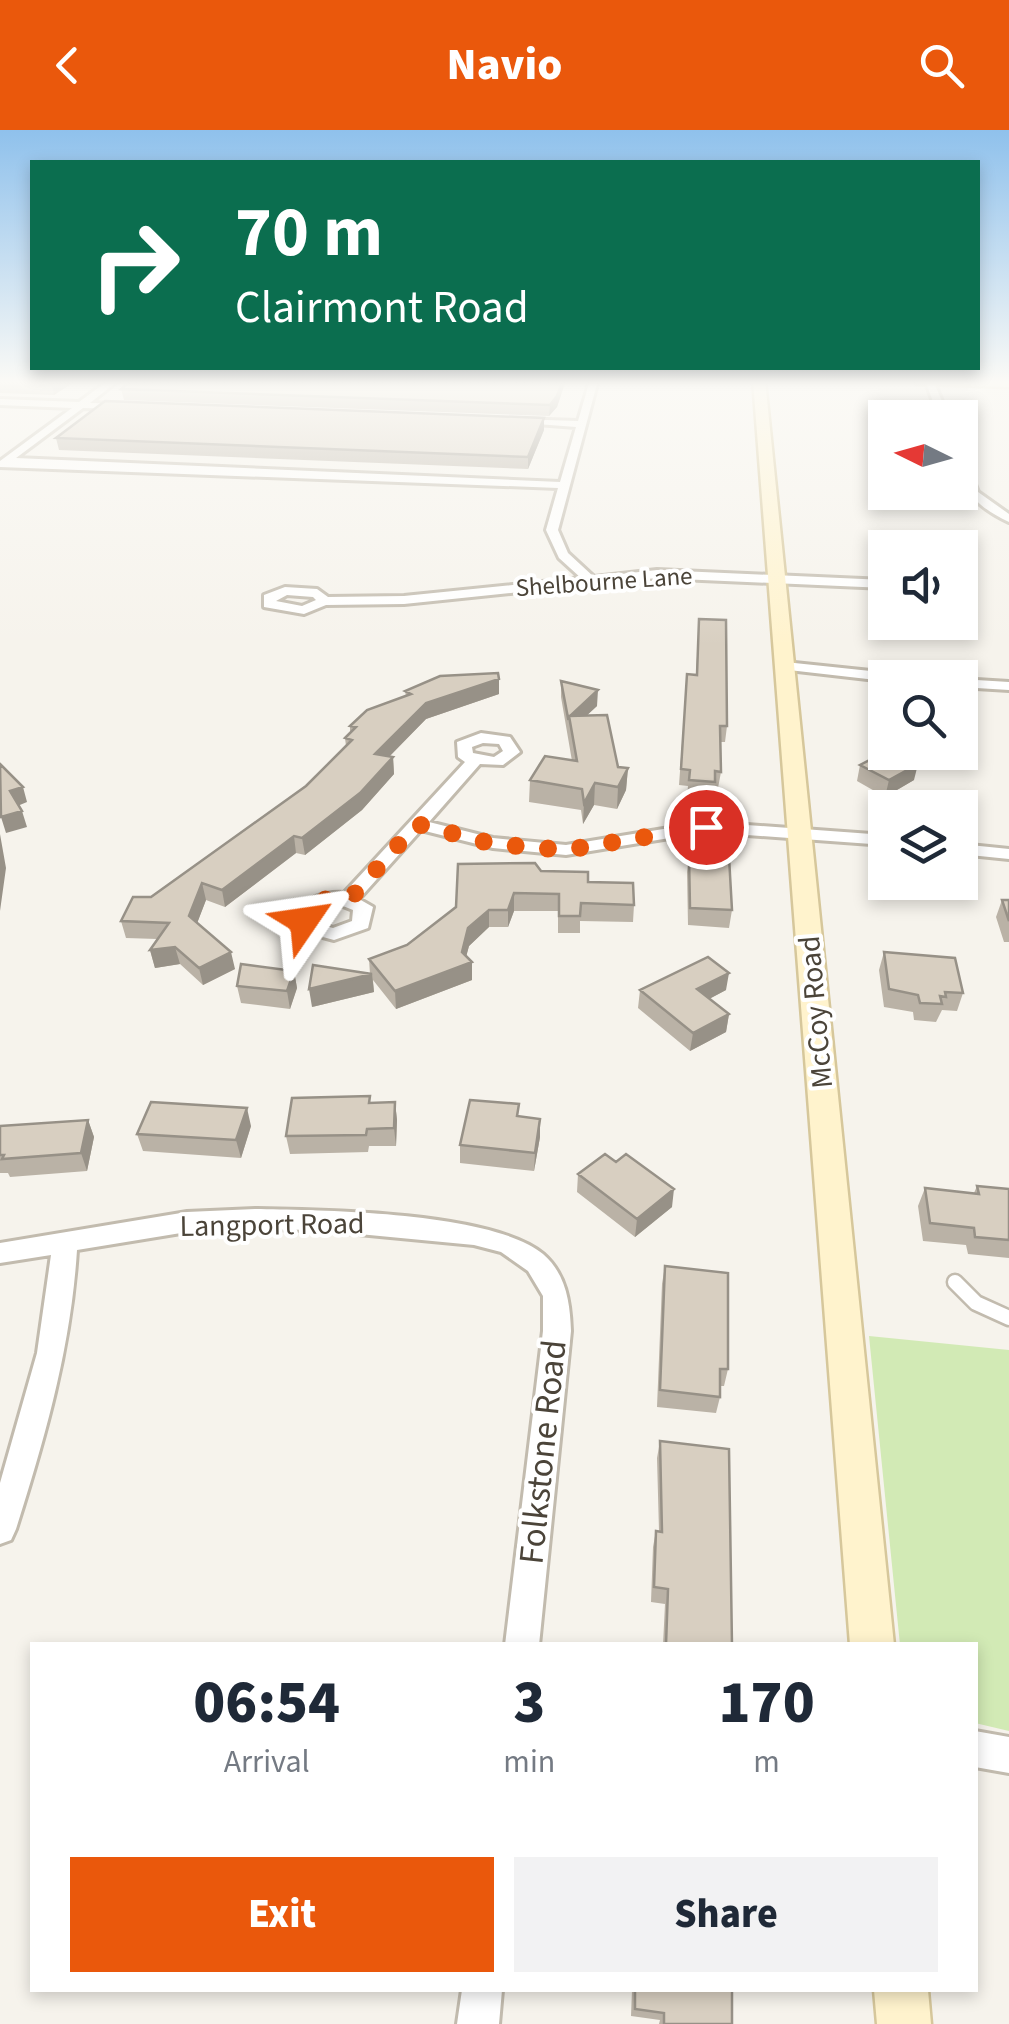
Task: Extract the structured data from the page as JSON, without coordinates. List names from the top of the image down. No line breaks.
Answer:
{"streets":{"main road":["McCoy Road"],"street":["Shelbourne Lane","Langport Road","Folkstone Road"]},"crossings":[["Shelbourne Lane","McCoy Road"],["Langport Road","Folkstone Road"]],"north":"left","page":{"header":"Navio","turn":["70 m","Clairmont Road"],"eta":["06:54","Arrival","3","min","170","m"],"buttons":["Exit","Share"]}}
